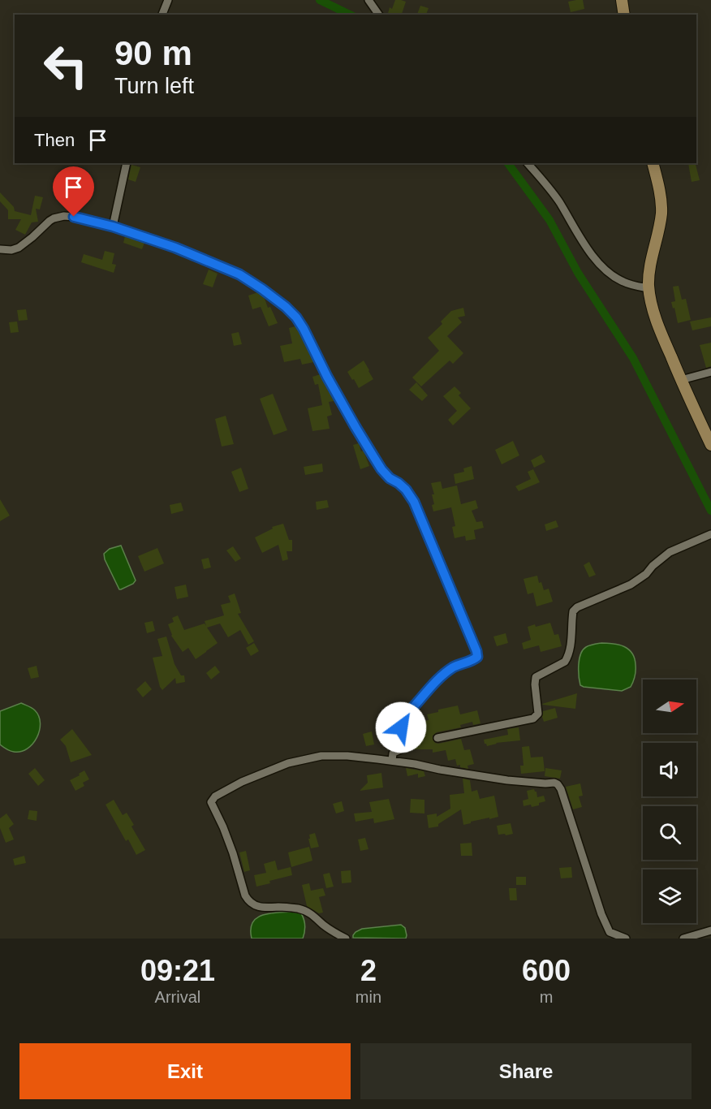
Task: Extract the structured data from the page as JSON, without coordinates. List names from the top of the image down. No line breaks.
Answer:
{"north":"right","page":{"turn":["90 m","Turn left"],"then":"Then","eta":["09:21","Arrival","2","min","600","m"],"buttons":["Exit","Share"]}}
